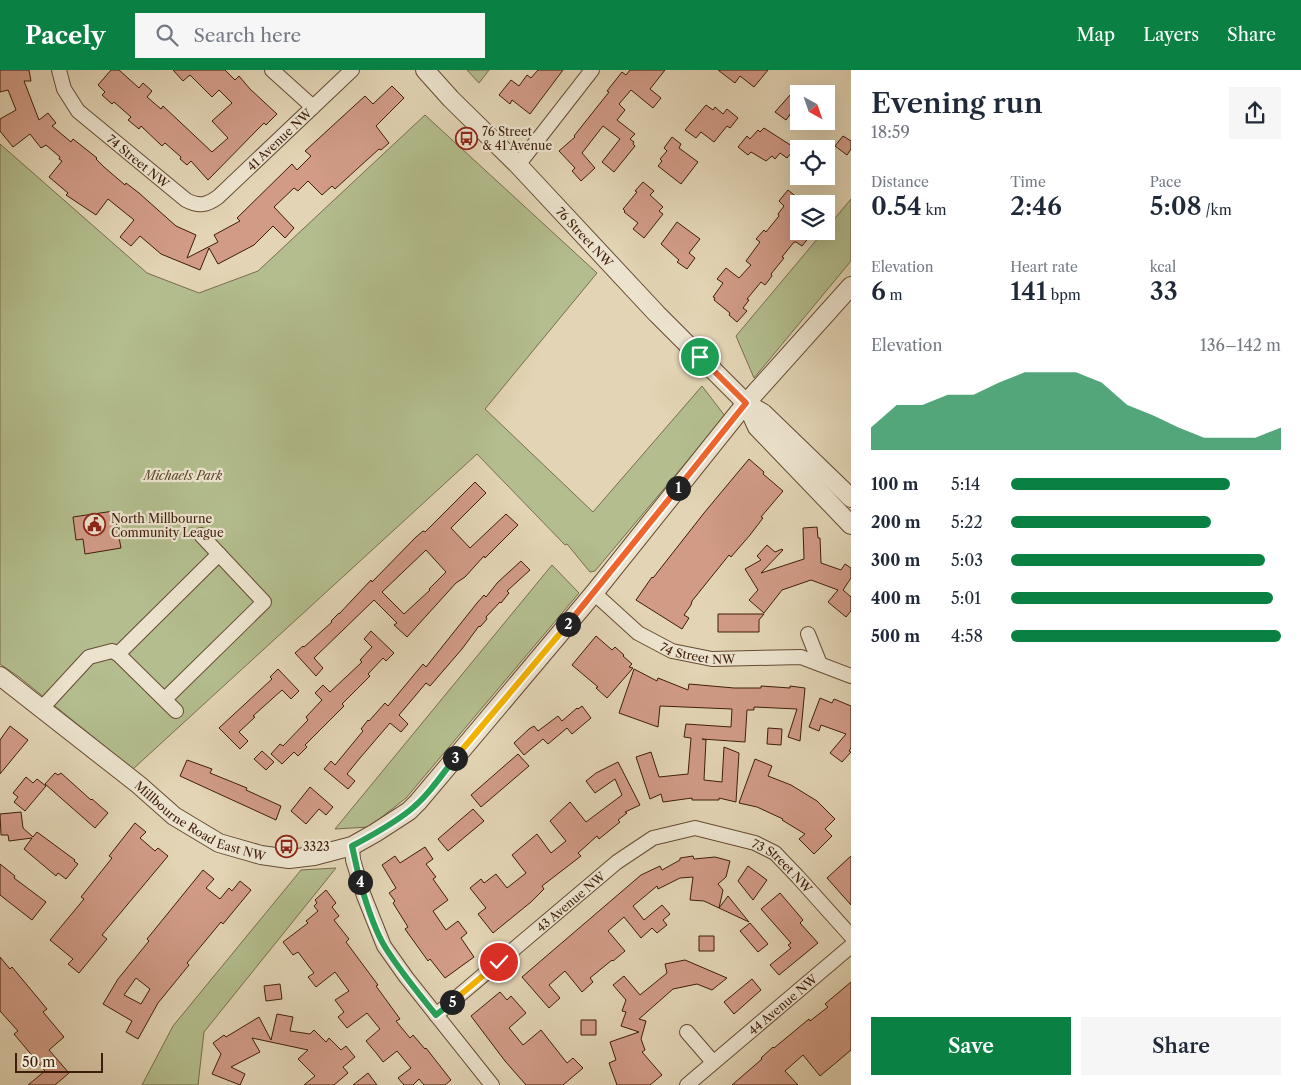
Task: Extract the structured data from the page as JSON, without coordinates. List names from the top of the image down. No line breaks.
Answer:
{"streets":{"street":["41 Avenue NW","74 Street NW","76 Street NW","Millbourne Road East NW","73 Street NW","43 Avenue NW","44 Avenue NW"]},"crossings":[["41 Avenue NW","74 Street NW"],["74 Street NW","Millbourne Road East NW"],["76 Street NW","Millbourne Road East NW"],["73 Street NW","43 Avenue NW"]],"parks":["Michaels Park"],"places":{"bus stop":["76 Street & 41 Avenue","3323"],"public building":["North Millbourne Community League"]},"scale_bar":"50 m","north":"bottom right","page":{"header":"Pacely","search":"Search here","nav":["Map","Layers","Share"],"heading":["Evening run","18:59"],"stats":[["Distance","0.54 km"],["Time","2:46"],["Pace","5:08 /km"],["Elevation","6 m"],["Heart rate","141 bpm"],["kcal","33"]],"chart":["Elevation","136–142 m"],"list":[{"name":"100 m","note":"5:14"},{"name":"200 m","note":"5:22"},{"name":"300 m","note":"5:03"},{"name":"400 m","note":"5:01"},{"name":"500 m","note":"4:58"}],"pins":["1","2","3","4","5"],"buttons":["Save","Share"],"scale":"50 m"}}
